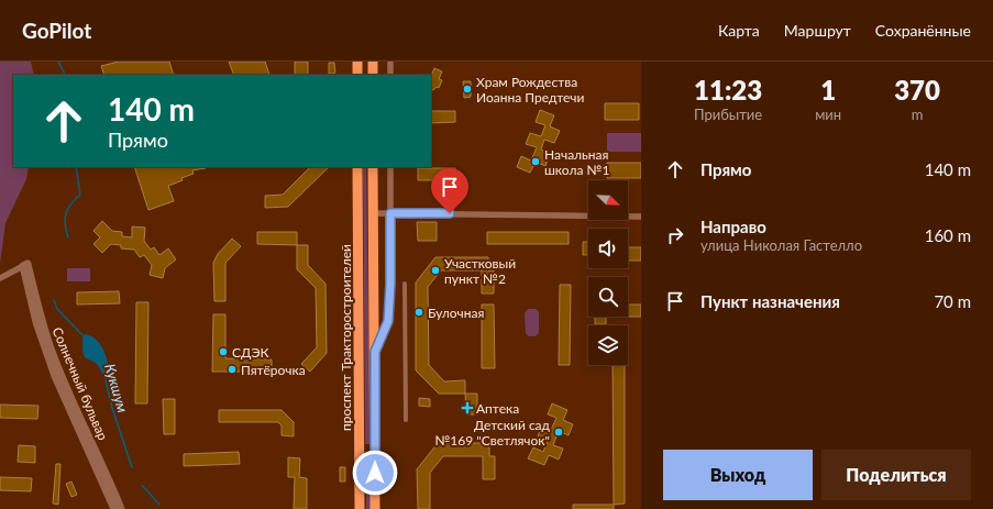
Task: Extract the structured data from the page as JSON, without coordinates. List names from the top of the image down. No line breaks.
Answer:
{"streets":{"main road":["проспект Тракторостроителей"],"street":["Солнечный бульвар"]},"water":["Кукшум"],"places":{"other":["Храм Рождества Иоанна Предтечи","Начальная школа №1","Участковый пункт №2","Булочная","СДЭК","Пятёрочка","Детский сад №169 \"Светлячок\""],"health":["Аптека"]},"north":"bottom right","page":{"header":"GoPilot","nav":["Карта","Маршрут","Сохранённые"],"eta":["11:23","Прибытие","1","мин","370","m"],"turn":["140 m","Прямо"],"list":[{"name":"Прямо","value":"140 m"},{"name":"Направо","note":"улица Николая Гастелло","value":"160 m"},{"name":"Пункт назначения","value":"70 m"}],"buttons":["Выход","Поделиться"]}}
